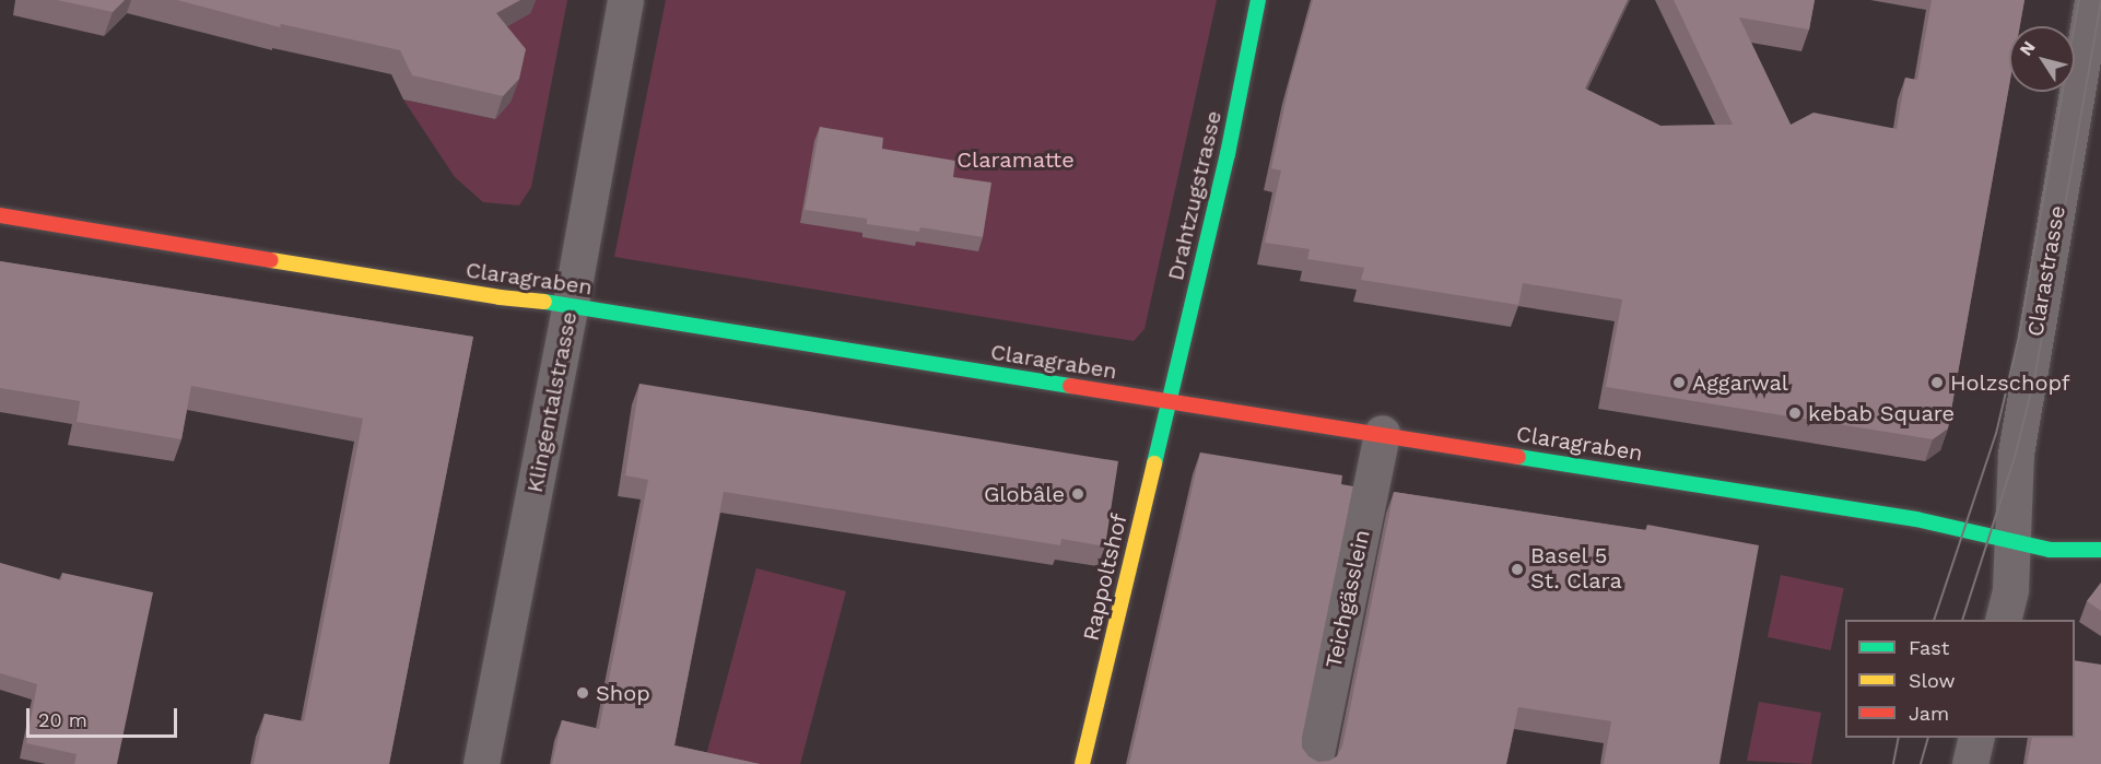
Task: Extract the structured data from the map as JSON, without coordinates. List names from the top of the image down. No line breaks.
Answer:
{"streets":{"street":["Drahtzugstrasse","Clarastrasse","Claragraben","Klingentalstrasse","Rappoltshof","Teichgässlein"]},"crossings":[["Drahtzugstrasse","Claragraben"],["Drahtzugstrasse","Rappoltshof"],["Clarastrasse","Claragraben"],["Claragraben","Klingentalstrasse"],["Claragraben","Rappoltshof"],["Claragraben","Teichgässlein"]],"parks":["Claramatte"],"places":["Aggarwal","Holzschopf","kebab Square","Globâle","Basel 5 St. Clara","Shop"],"legend":["Fast","Slow","Jam"],"scale_bar":"20 m","north":"top left"}
